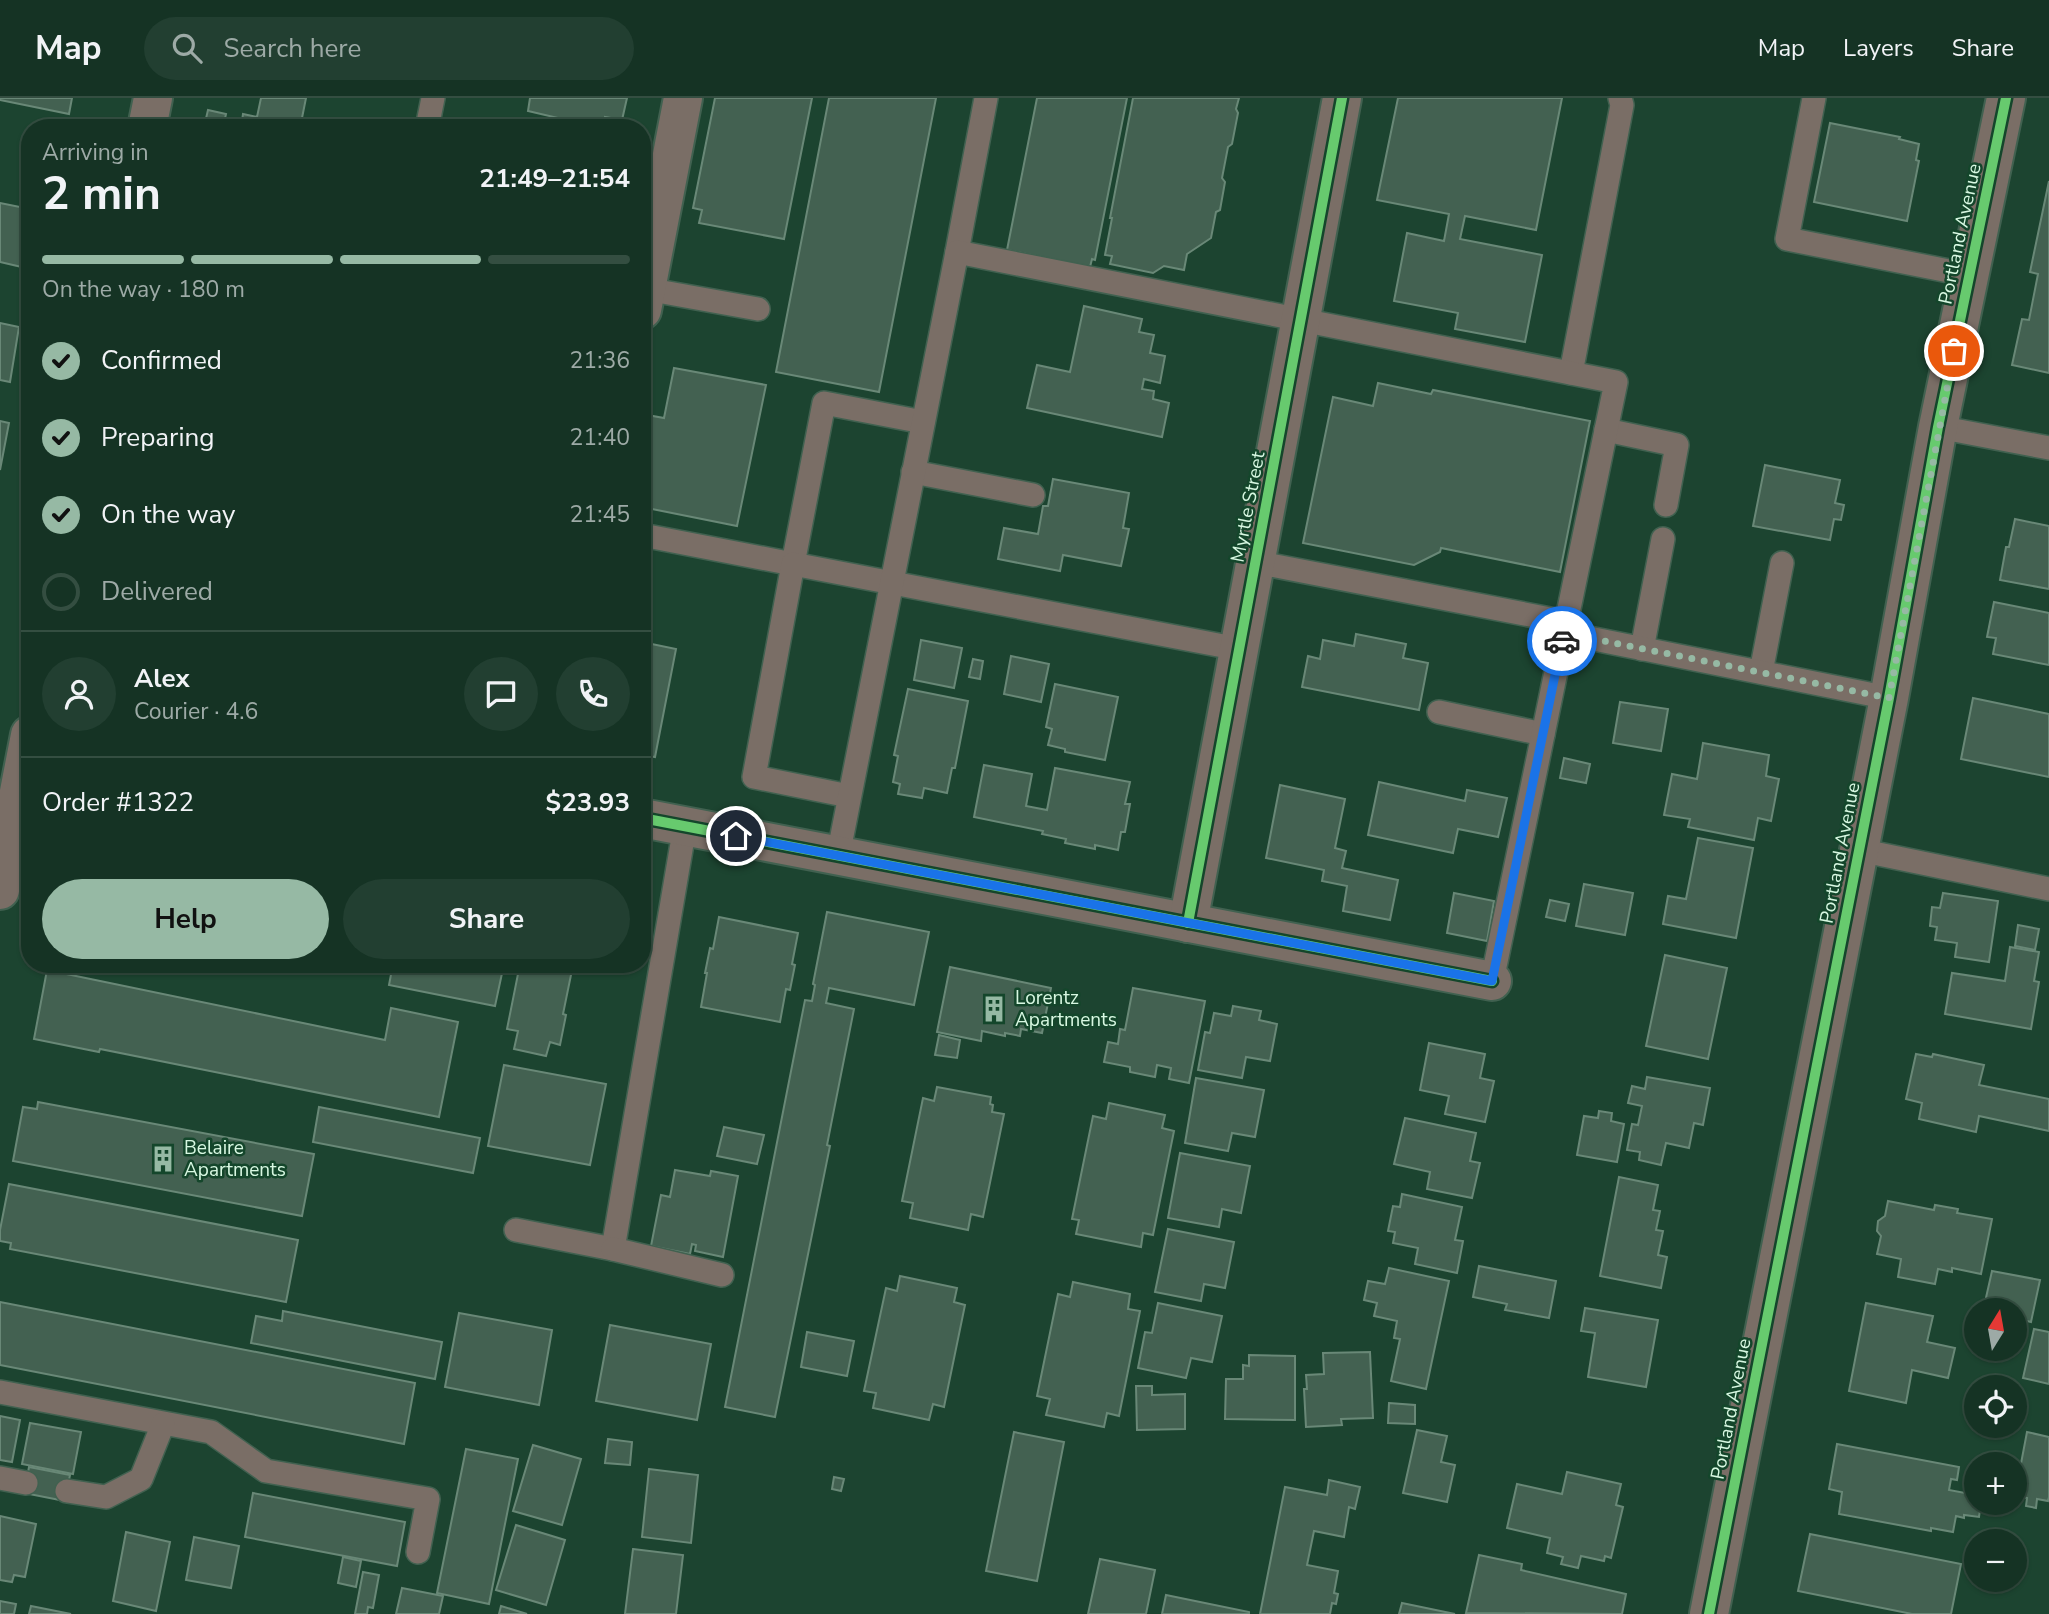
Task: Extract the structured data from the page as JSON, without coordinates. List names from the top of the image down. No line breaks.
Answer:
{"streets":{"street":["Portland Avenue","Myrtle Street"]},"places":{"building":["Lorentz Apartments","Belaire Apartments"]},"north":"top","page":{"header":"Map","search":"Search here","nav":["Map","Layers","Share"],"heading":["2 min","Arriving in","21:49–21:54"],"panel":["Alex","Courier · 4.6","Order #1322","$23.93"],"bar":"On the way · 180 m","list":[["Confirmed","21:36"],["Preparing","21:40"],["On the way","21:45"],"Delivered"],"buttons":["Help","Share"],"map_buttons":["+","−"]}}
